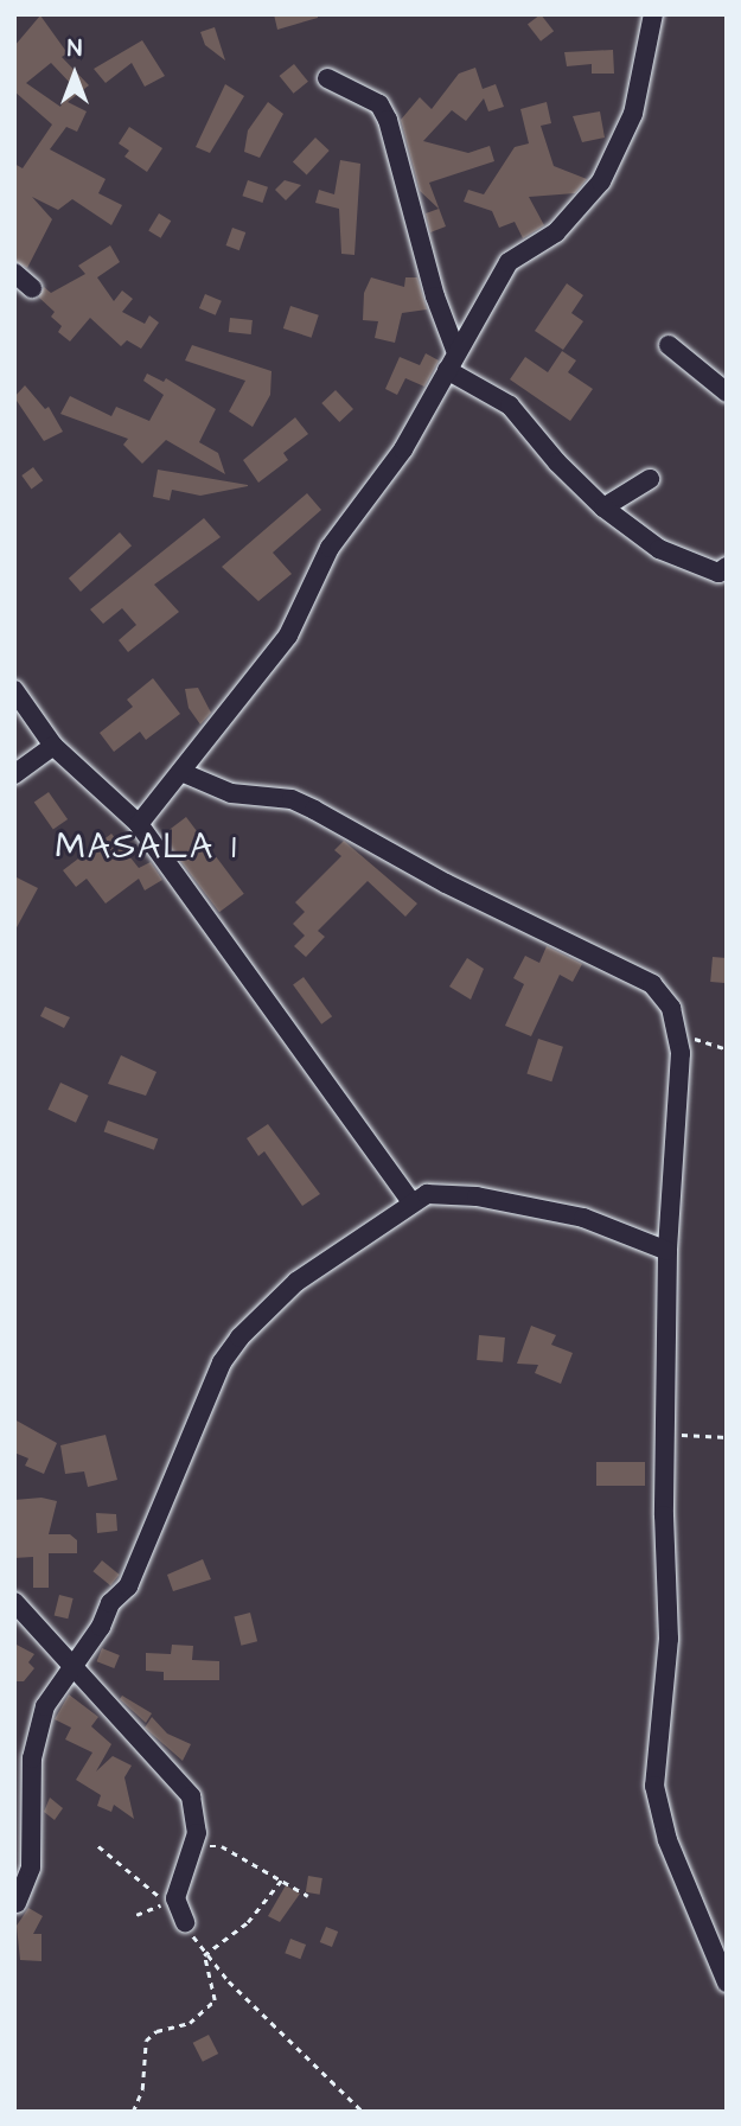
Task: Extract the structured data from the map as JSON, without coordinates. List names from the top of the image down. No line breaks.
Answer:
{"districts":["MASALA 1"],"north":"top"}
